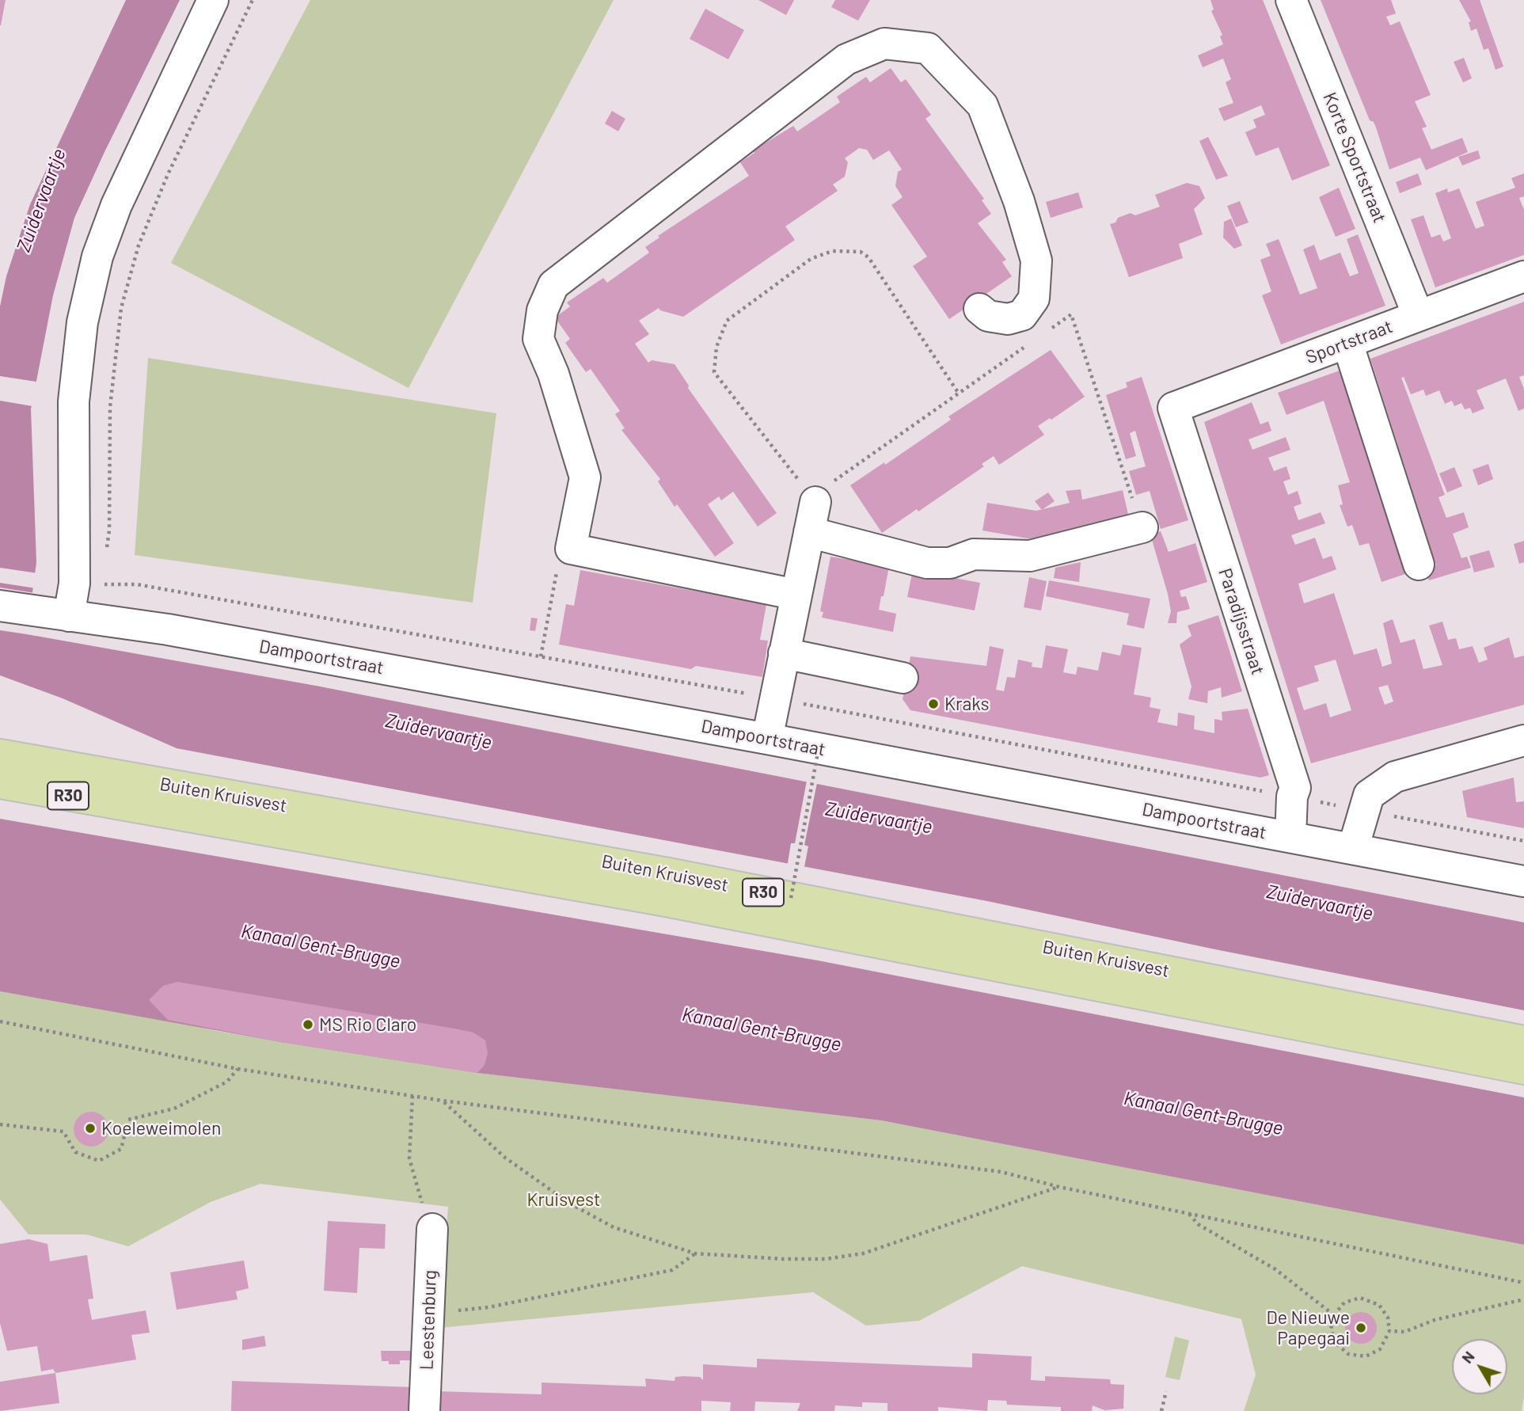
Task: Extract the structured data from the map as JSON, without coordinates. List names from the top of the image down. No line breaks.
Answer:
{"streets":{"main road":["Buiten Kruisvest","R30"],"street":["Korte Sportstraat","Sportstraat","Paradijsstraat","Dampoortstraat","Leestenburg"]},"crossings":[["Korte Sportstraat","Sportstraat"],["Sportstraat","Paradijsstraat"],["Paradijsstraat","Dampoortstraat"]],"water":["Zuidervaartje","Kanaal Gent-Brugge"],"parks":["Kruisvest"],"places":["Kraks","MS Rio Claro","Koeleweimolen","De Nieuwe Papegaai"],"north":"top left"}
